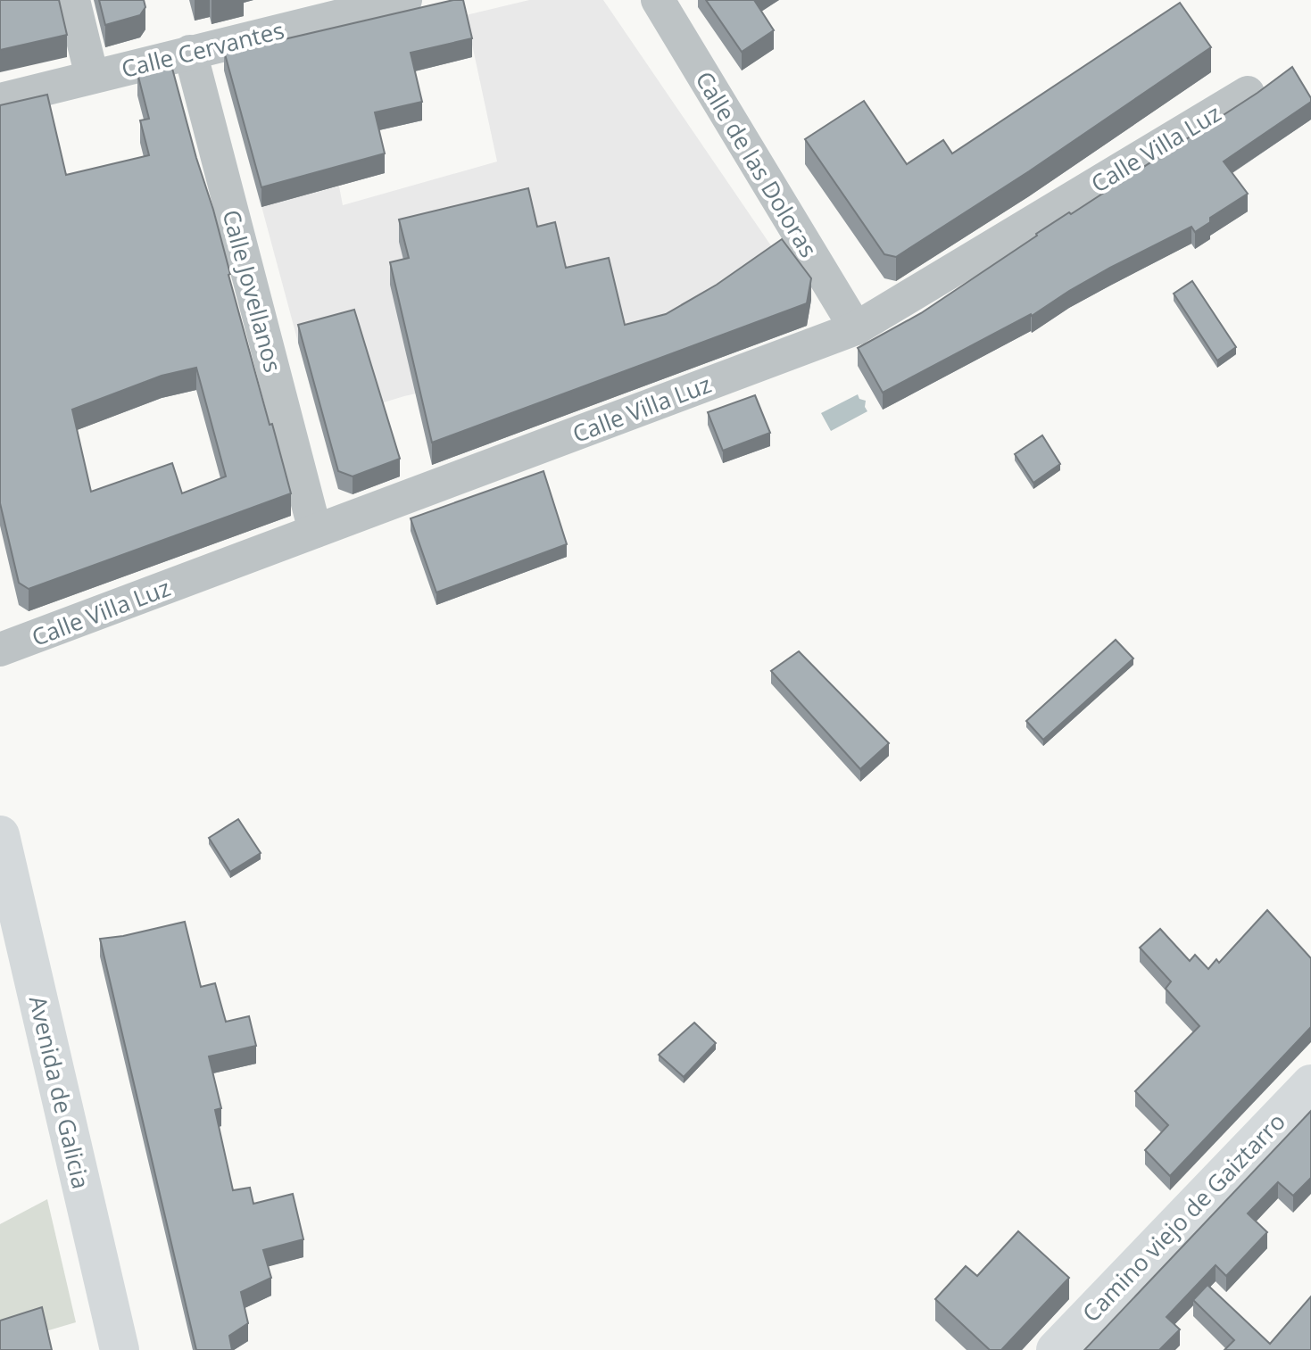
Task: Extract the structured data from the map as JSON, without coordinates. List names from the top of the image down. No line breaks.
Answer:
{"streets":{"main road":["Avenida de Galicia","Camino viejo de Gaiztarro"],"street":["Calle Cervantes","Calle Villa Luz","Calle de las Doloras","Calle Jovellanos"]},"crossings":[["Calle Cervantes","Calle Jovellanos"],["Calle Villa Luz","Calle de las Doloras"],["Calle Villa Luz","Calle Jovellanos"]]}
